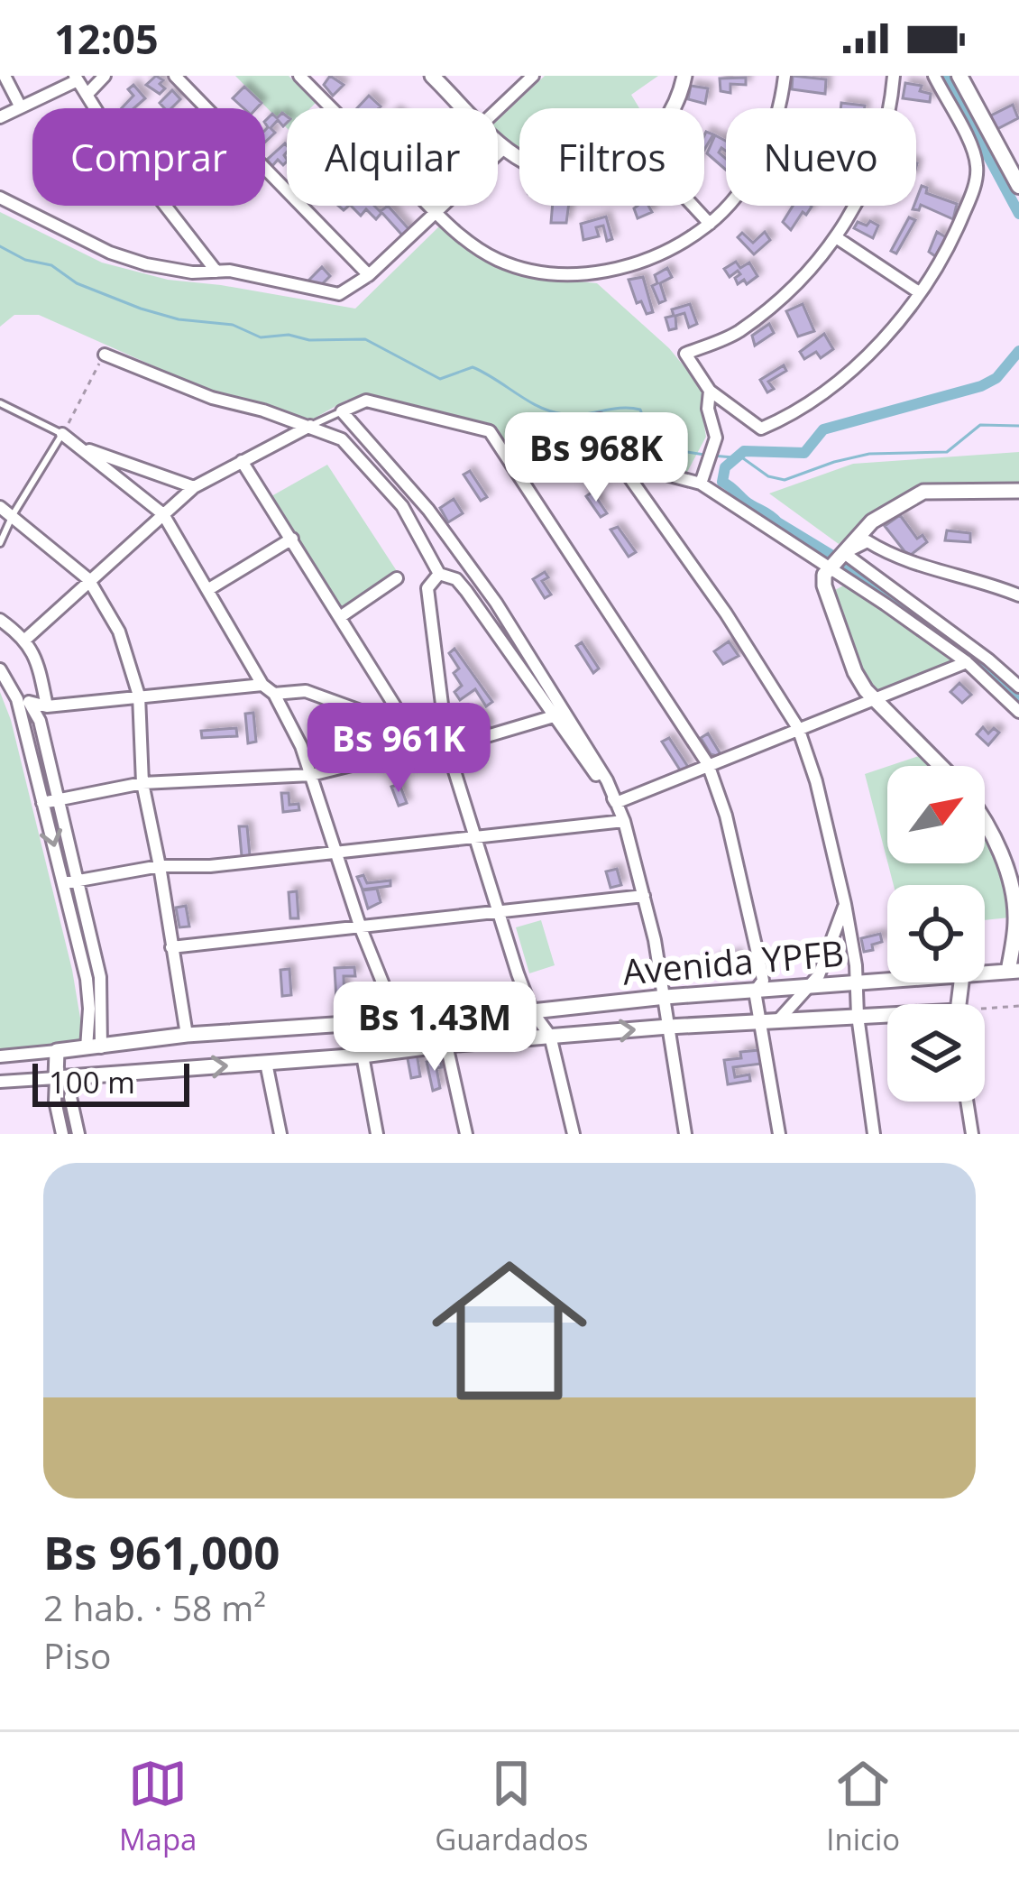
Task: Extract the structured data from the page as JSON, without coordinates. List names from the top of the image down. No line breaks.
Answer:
{"streets":{"street":["Avenida YPFB"]},"scale_bar":"100 m","north":"top right","page":{"status":"12:05","chip":["Comprar","Alquilar","Filtros","Nuevo"],"price":["Bs 968K","Bs 961K","Bs 1.43M"],"scale":"100 m","list":[{"name":"Bs 961,000","note":"2 hab. · 58 m² · Piso"}],"tabs":["Mapa","Guardados","Inicio"]}}
